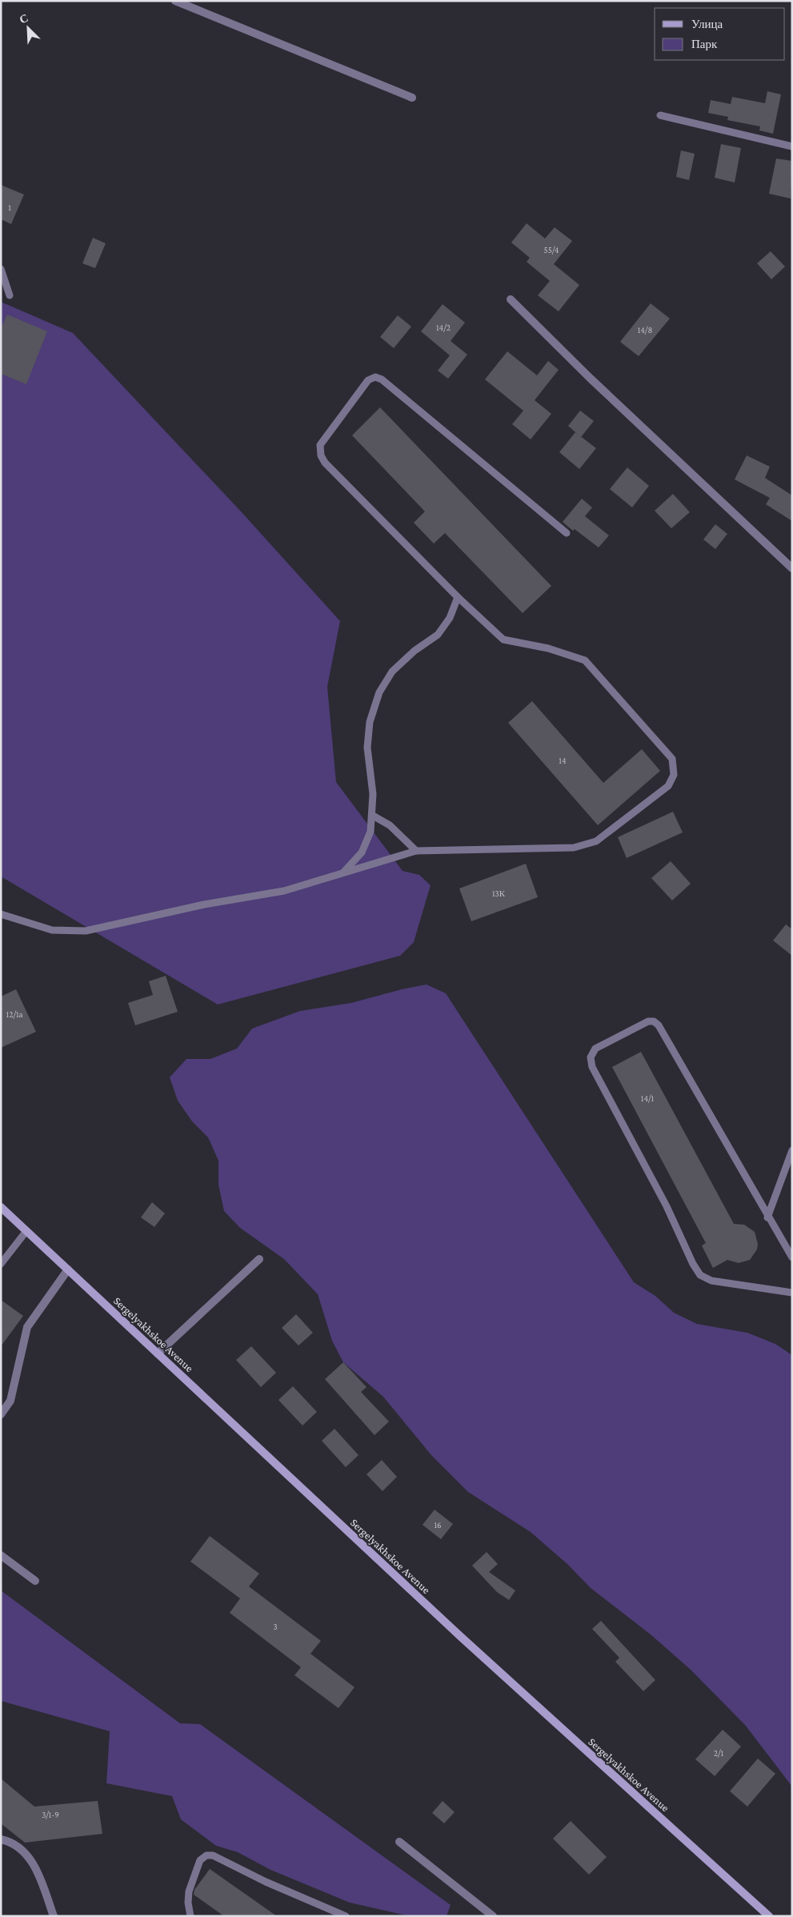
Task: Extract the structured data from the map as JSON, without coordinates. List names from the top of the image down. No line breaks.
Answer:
{"streets":{"main road":["Sergelyakhskoe Avenue"]},"house_numbers":["1","55/4","14/2","14/8","14","13К","12/1а","14/1","16","3","2/1","3/1-9"],"legend":["Улица","Парк"],"north":"top left"}
